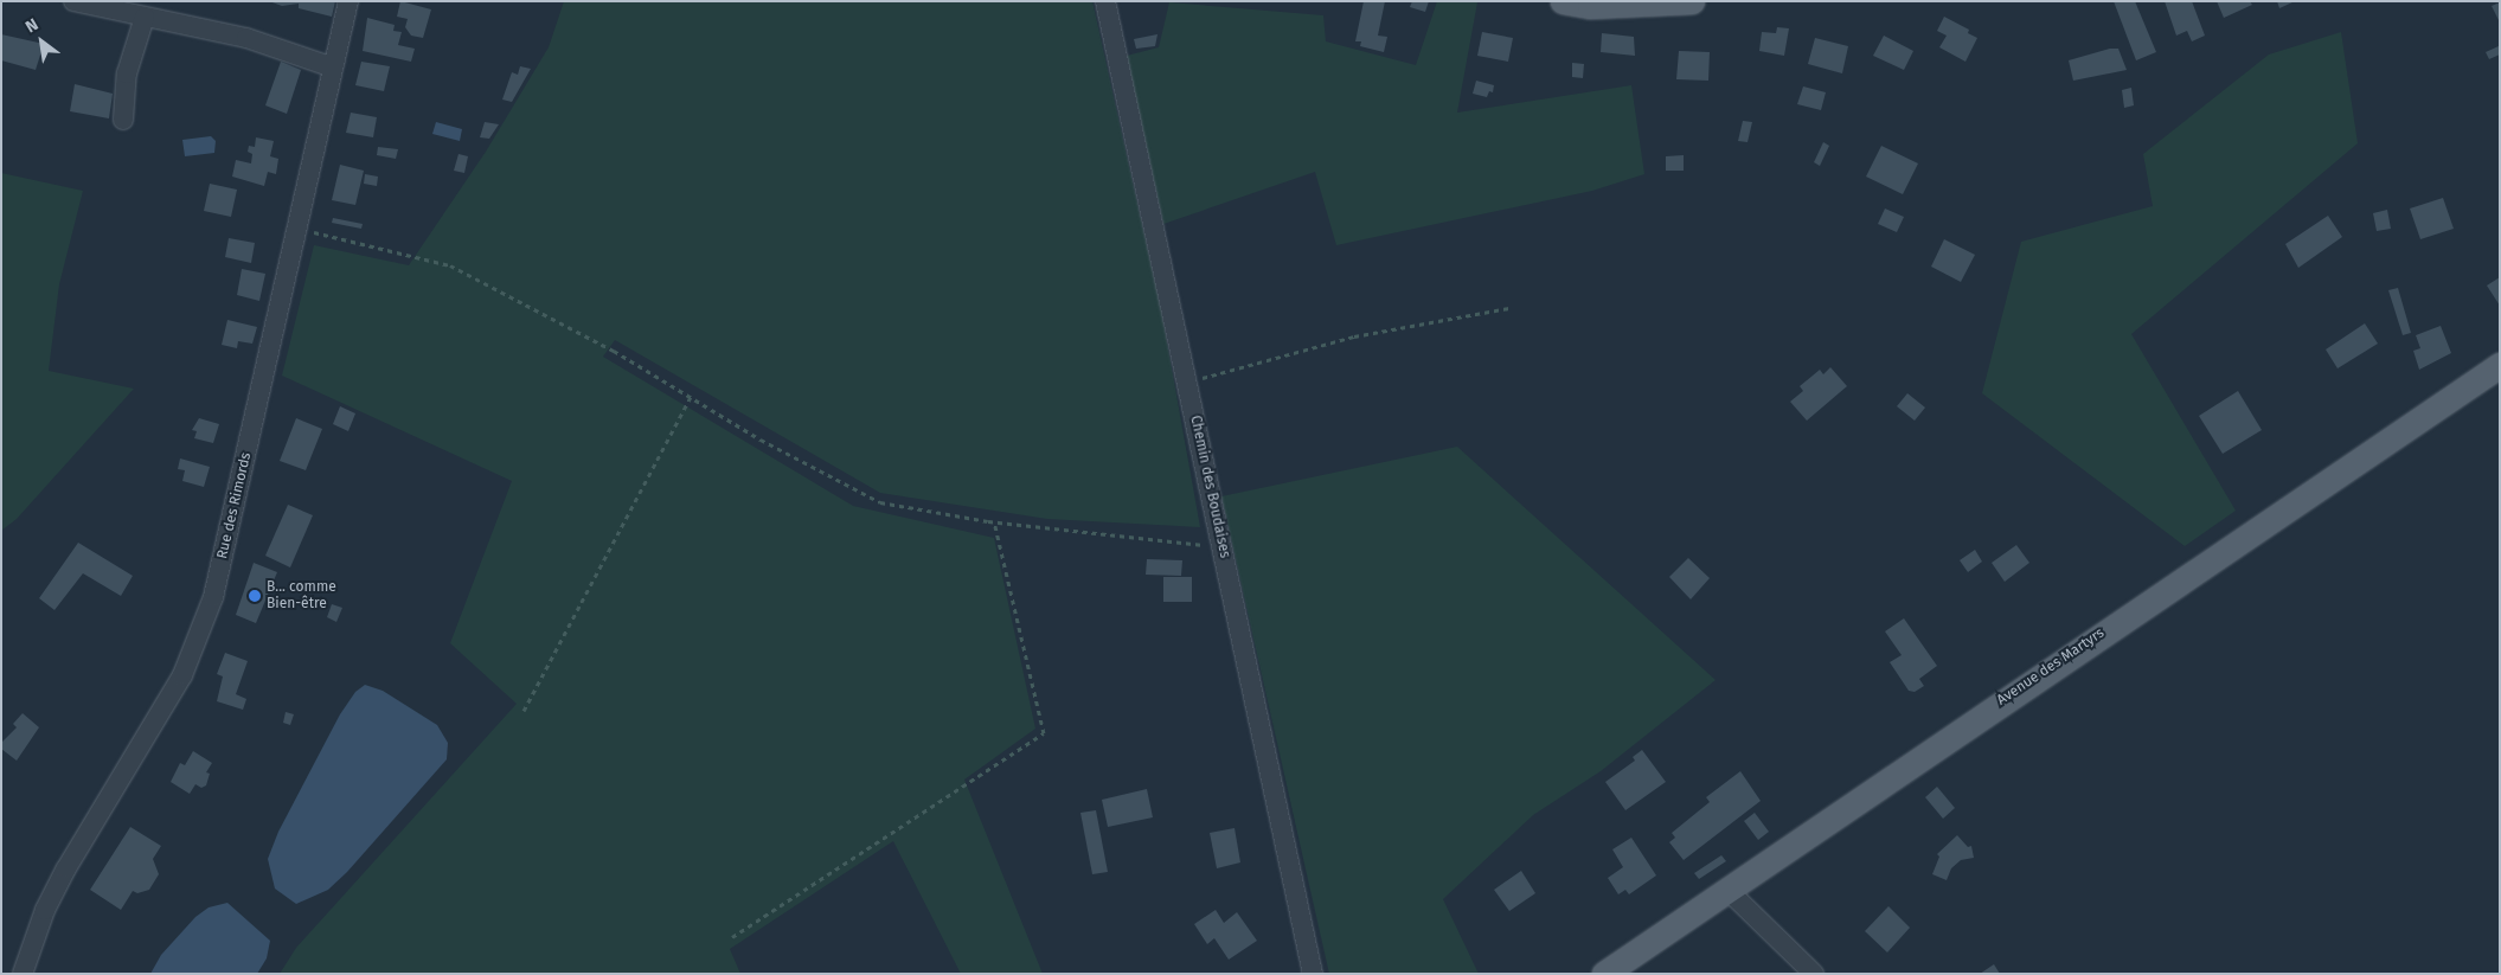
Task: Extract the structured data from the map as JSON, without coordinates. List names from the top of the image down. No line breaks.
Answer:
{"streets":{"main road":["Avenue des Martyrs"],"street":["Chemin des Boudaises","Rue des Rimords"]},"places":["B... comme Bien-être"],"north":"top left"}
